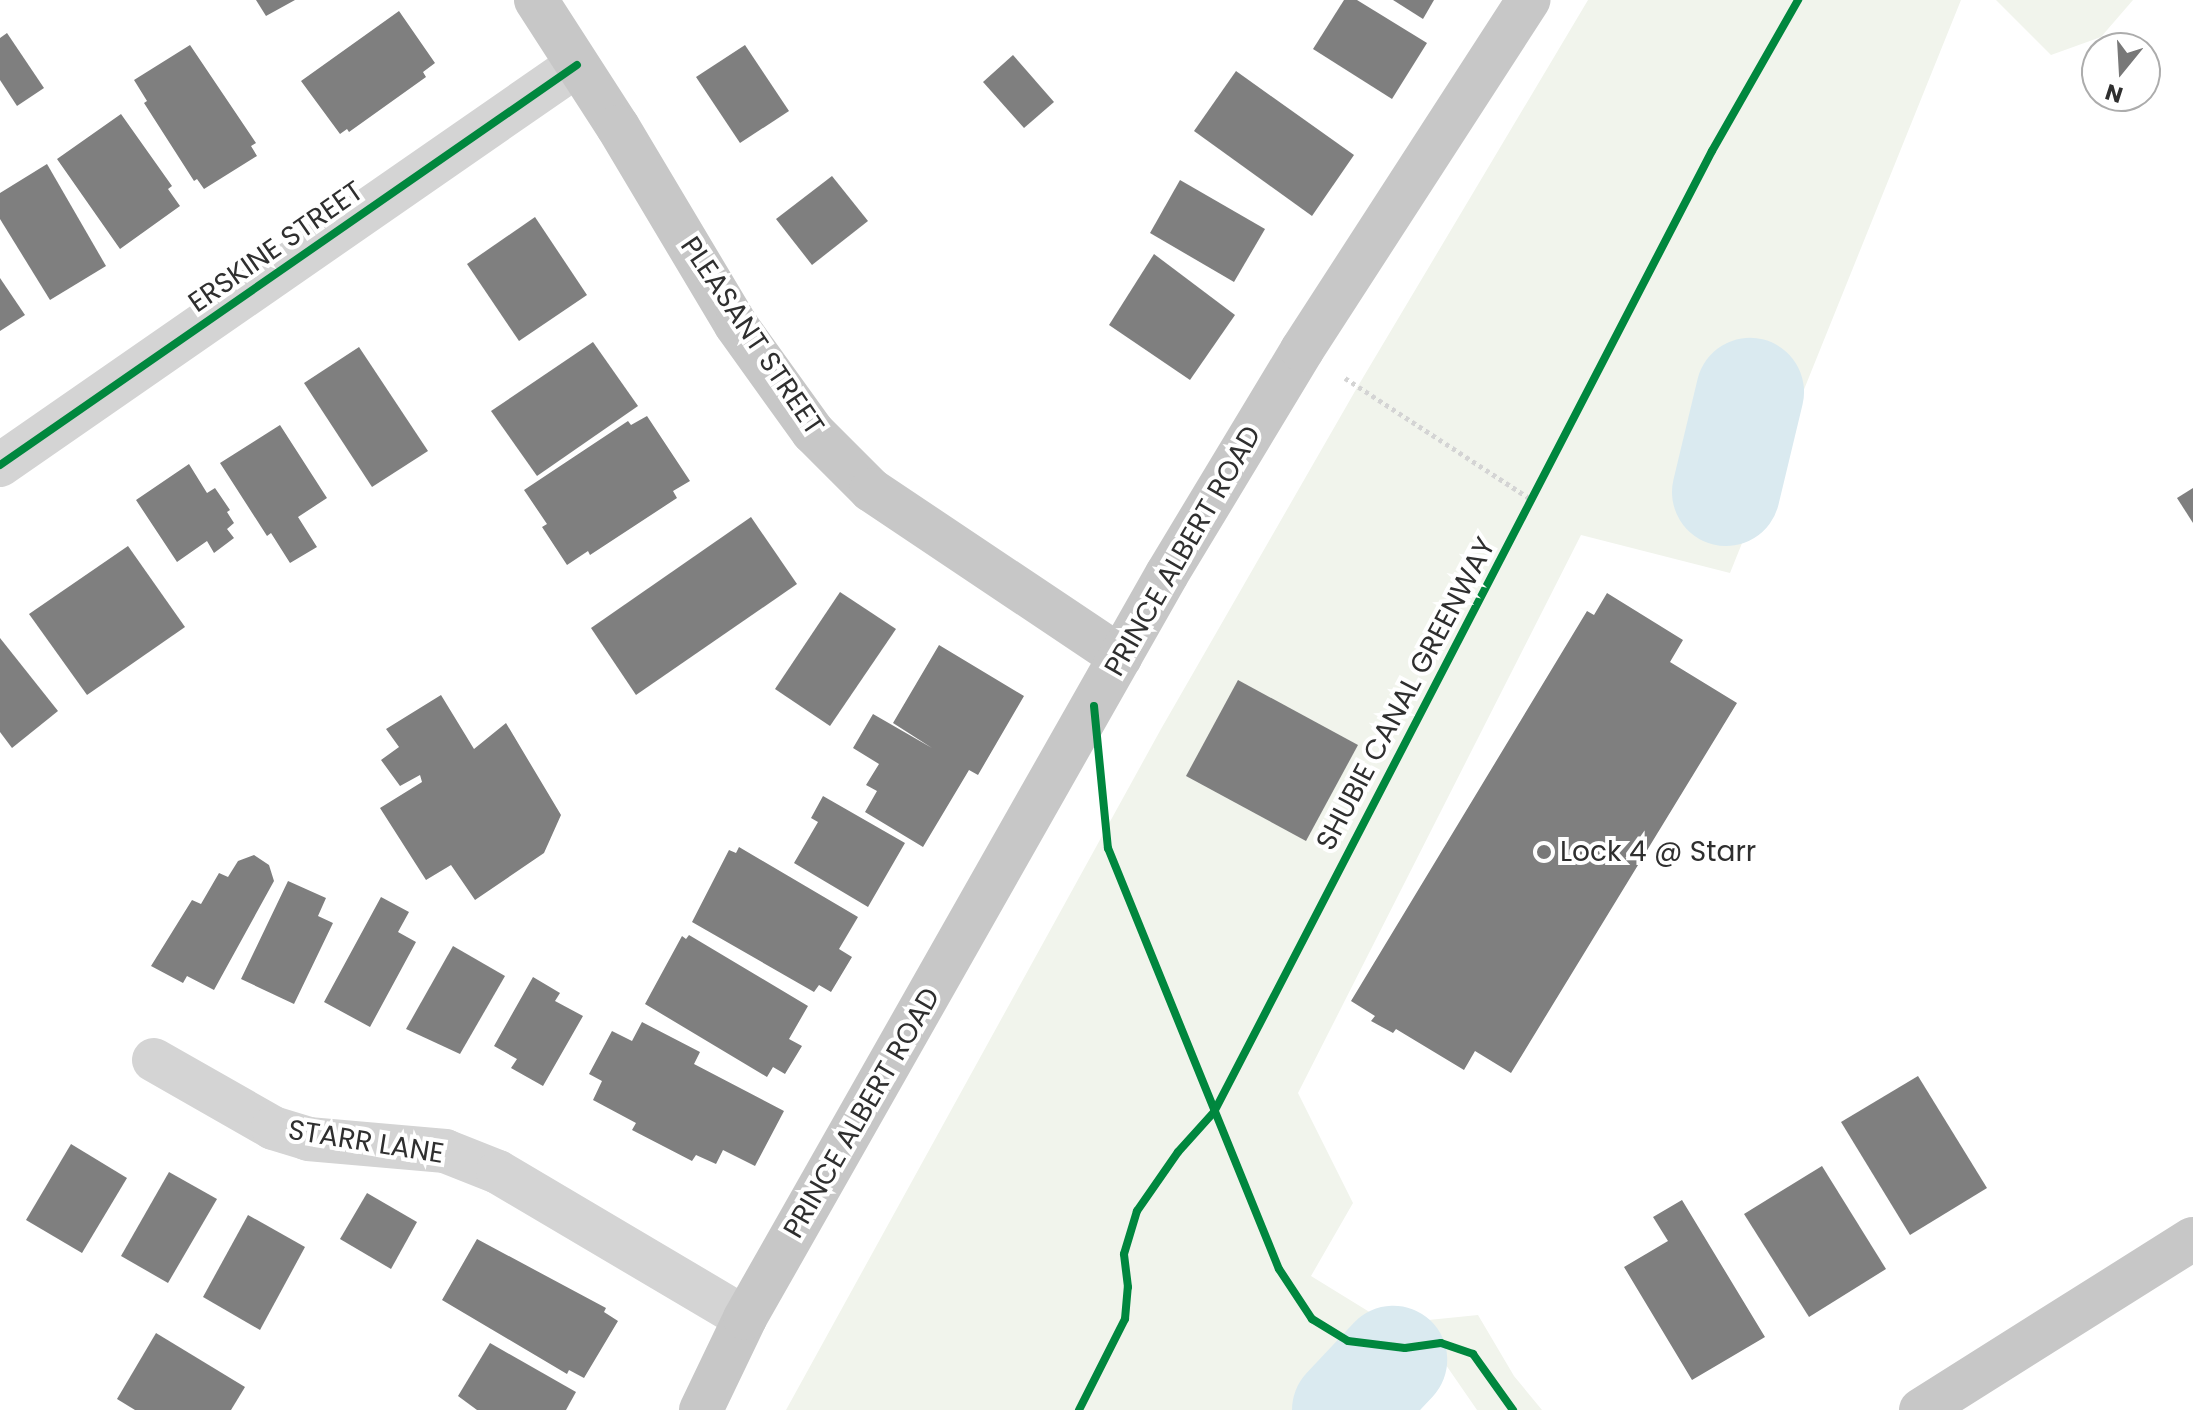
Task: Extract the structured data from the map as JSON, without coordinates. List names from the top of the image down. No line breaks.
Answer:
{"streets":{"main road":["PLEASANT STREET","PRINCE ALBERT ROAD"],"street":["ERSKINE STREET","STARR LANE"],"cycle path":["SHUBIE CANAL GREENWAY"]},"crossings":[["ERSKINE STREET","PLEASANT STREET"],["PLEASANT STREET","PRINCE ALBERT ROAD"],["PRINCE ALBERT ROAD","STARR LANE"]],"places":["Lock 4 @ Starr"],"north":"bottom"}
